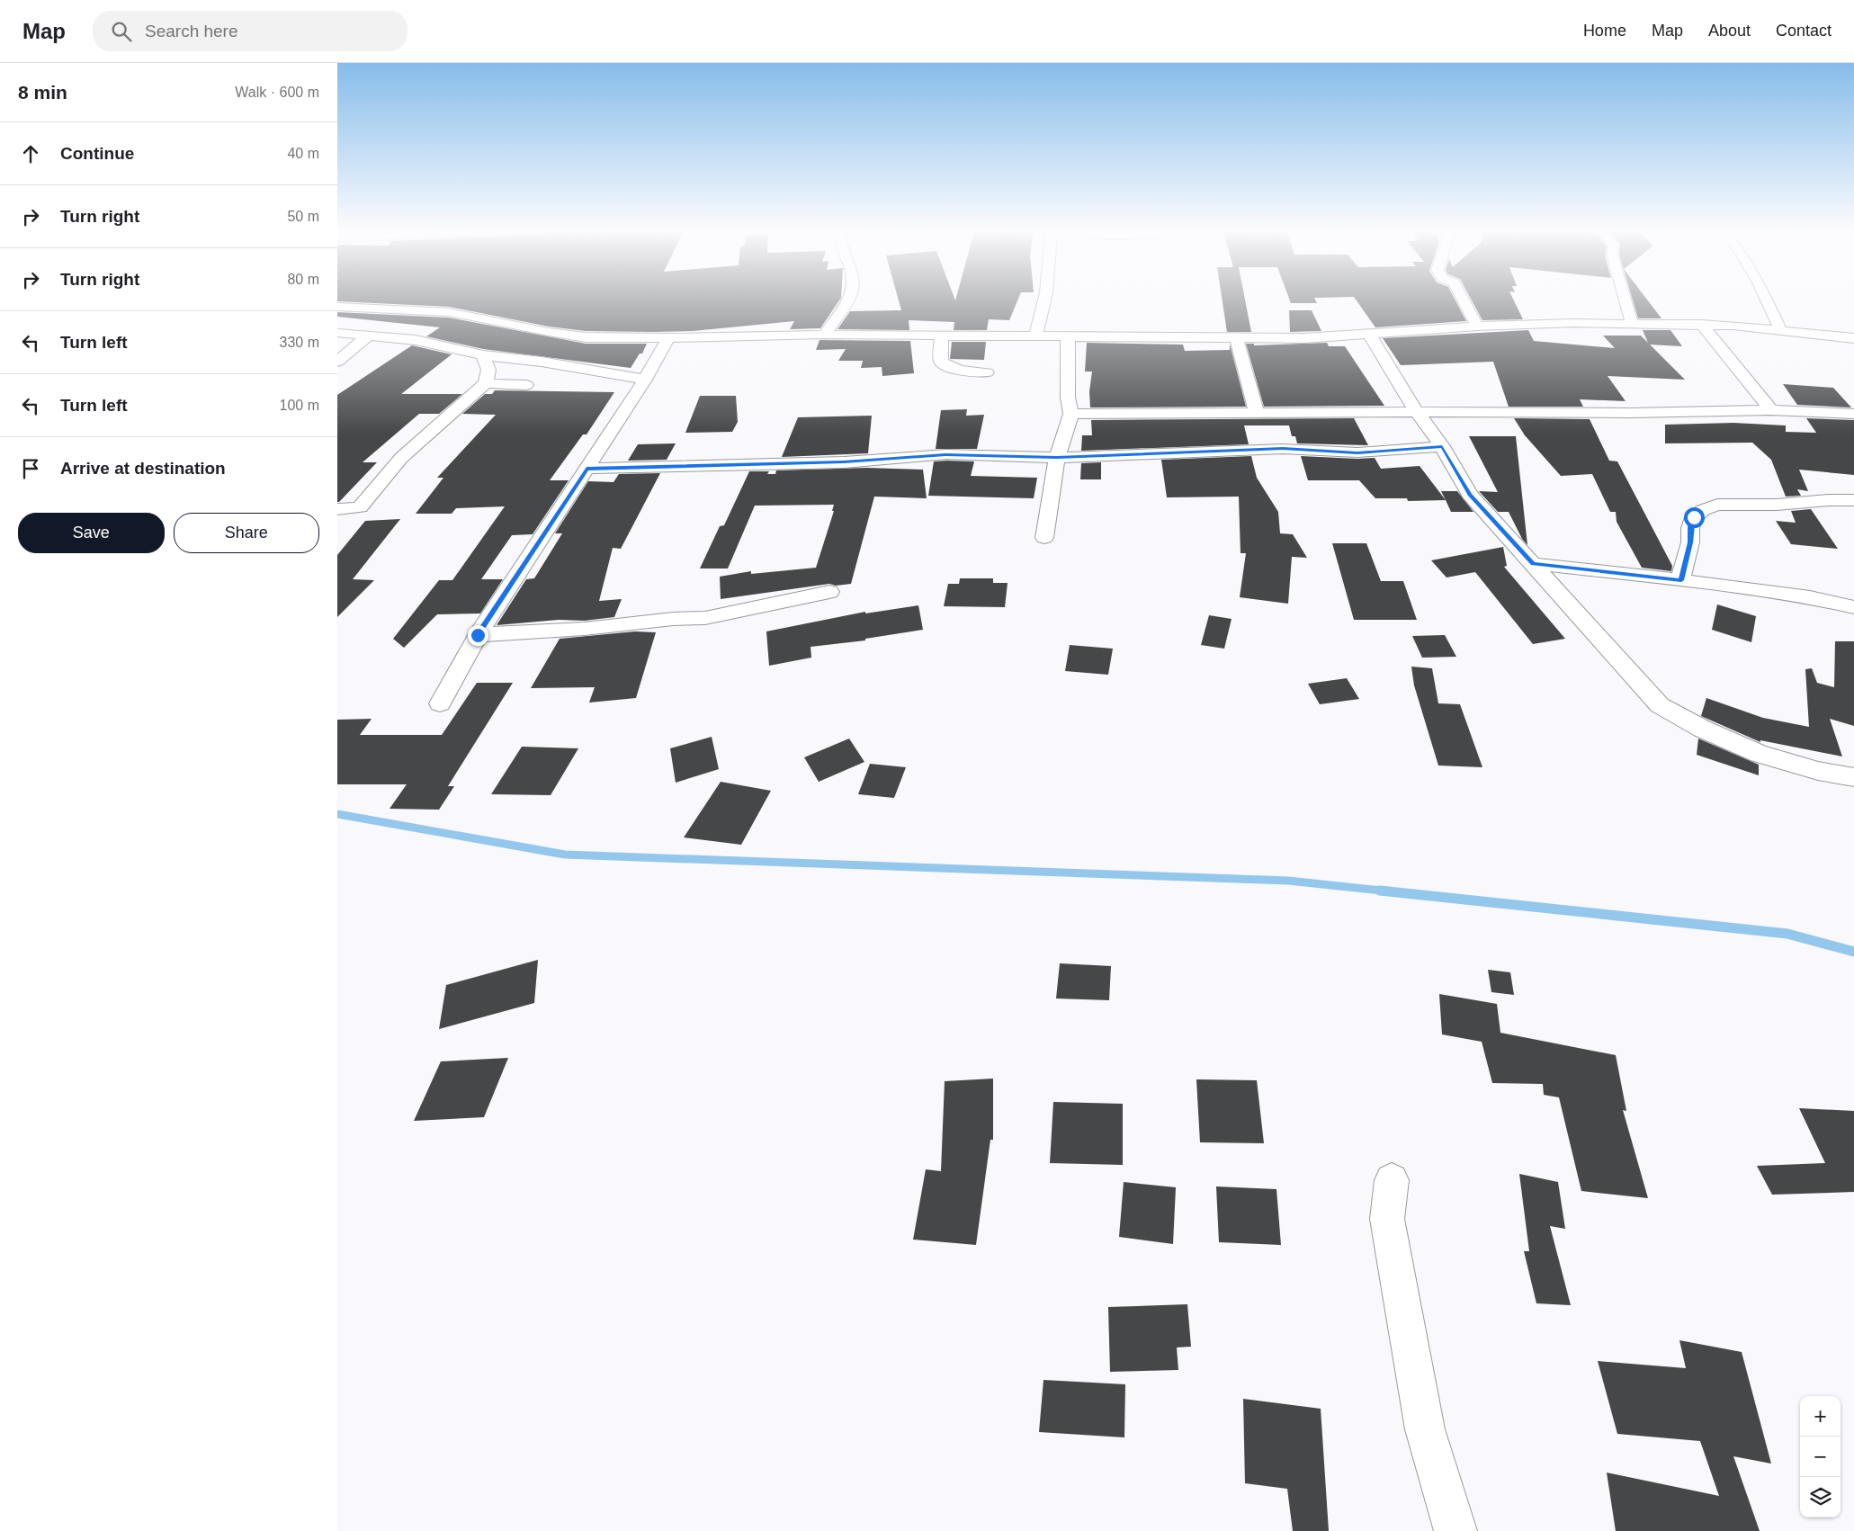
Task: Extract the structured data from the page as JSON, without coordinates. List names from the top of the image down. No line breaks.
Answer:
{"page":{"header":"Map","search":"Search here","nav":["Home","Map","About","Contact"],"heading":["8 min","Walk · 600 m"],"list":[["Continue","40 m"],["Turn right","50 m"],["Turn right","80 m"],["Turn left","330 m"],["Turn left","100 m"],"Arrive at destination"],"buttons":["Save","Share"],"map_buttons":["+","−"]}}
